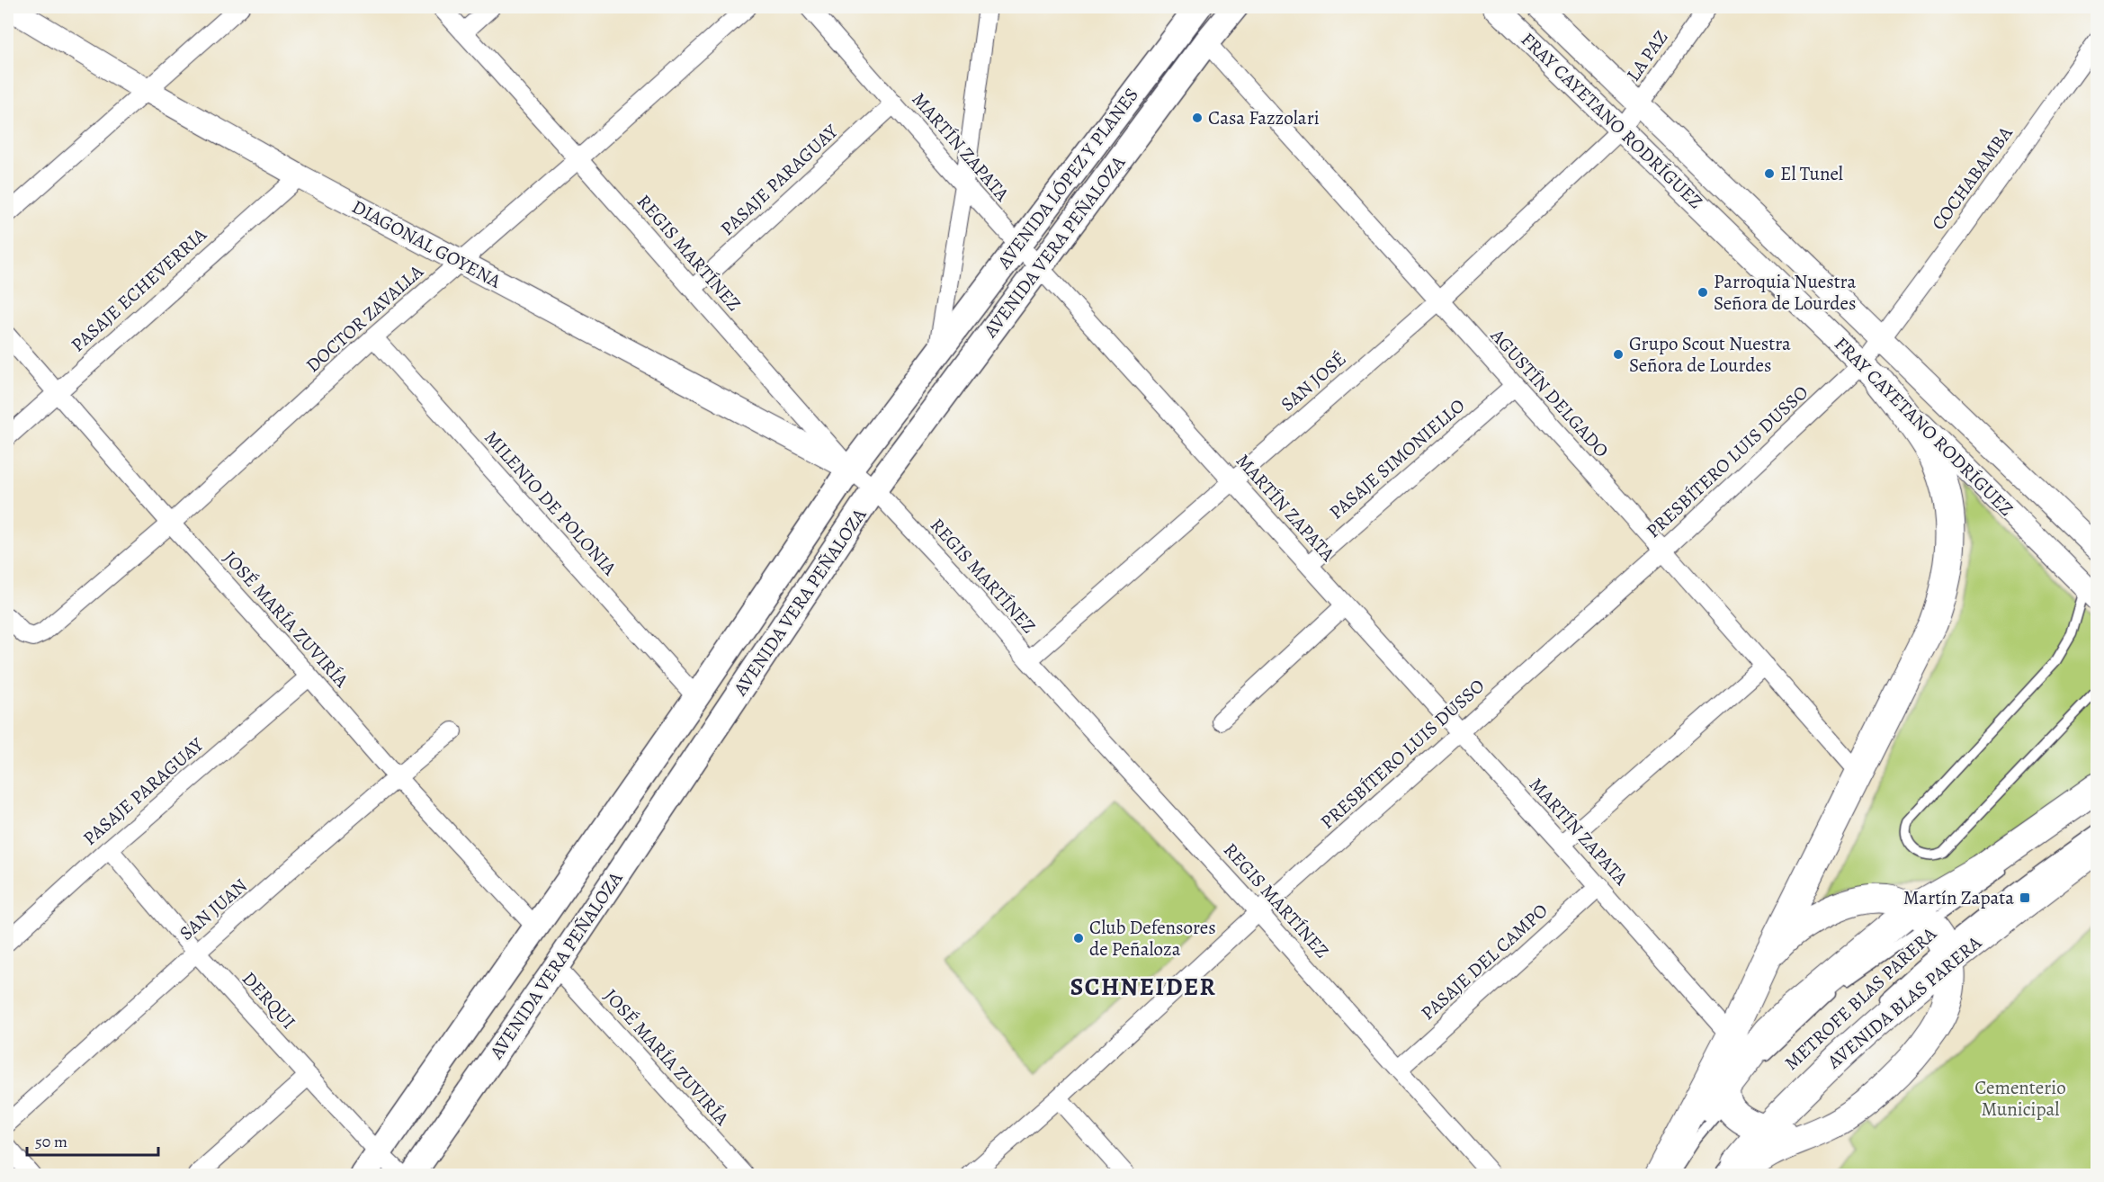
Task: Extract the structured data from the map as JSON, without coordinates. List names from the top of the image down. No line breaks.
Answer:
{"streets":{"main road":["AVENIDA LÓPEZ Y PLANES","AVENIDA VERA PEÑALOZA","AVENIDA BLAS PARERA"],"street":["LA PAZ","FRAY CAYETANO RODRÍGUEZ","MARTÍN ZAPATA","COCHABAMBA","PASAJE PARAGUAY","DIAGONAL GOYENA","REGIS MARTÍNEZ","PASAJE ECHEVERRIA","DOCTOR ZAVALLA","SAN JOSÉ","AGUSTÍN DELGADO","PASAJE SIMONIELLO","PRESBÍTERO LUIS DUSSO","MILENIO DE POLONIA","JOSÉ MARÍA ZUVIRÍA","SAN JUAN","PASAJE DEL CAMPO","DERQUI"],"lane":["METROFE BLAS PARERA"]},"crossings":[["LA PAZ","FRAY CAYETANO RODRÍGUEZ"],["LA PAZ","SAN JOSÉ"],["FRAY CAYETANO RODRÍGUEZ","COCHABAMBA"],["FRAY CAYETANO RODRÍGUEZ","SAN JOSÉ"],["FRAY CAYETANO RODRÍGUEZ","PRESBÍTERO LUIS DUSSO"],["MARTÍN ZAPATA","AVENIDA LÓPEZ Y PLANES"],["MARTÍN ZAPATA","PASAJE PARAGUAY"],["MARTÍN ZAPATA","AVENIDA VERA PEÑALOZA"],["MARTÍN ZAPATA","SAN JOSÉ"],["MARTÍN ZAPATA","PASAJE SIMONIELLO"],["MARTÍN ZAPATA","PRESBÍTERO LUIS DUSSO"],["MARTÍN ZAPATA","PASAJE DEL CAMPO"],["AVENIDA LÓPEZ Y PLANES","AVENIDA VERA PEÑALOZA"],["COCHABAMBA","PRESBÍTERO LUIS DUSSO"],["PASAJE PARAGUAY","REGIS MARTÍNEZ"],["PASAJE PARAGUAY","JOSÉ MARÍA ZUVIRÍA"],["PASAJE PARAGUAY","DERQUI"],["DIAGONAL GOYENA","AVENIDA VERA PEÑALOZA"],["DIAGONAL GOYENA","REGIS MARTÍNEZ"],["DIAGONAL GOYENA","PASAJE ECHEVERRIA"],["DIAGONAL GOYENA","DOCTOR ZAVALLA"],["AVENIDA VERA PEÑALOZA","REGIS MARTÍNEZ"],["AVENIDA VERA PEÑALOZA","AGUSTÍN DELGADO"],["AVENIDA VERA PEÑALOZA","MILENIO DE POLONIA"],["AVENIDA VERA PEÑALOZA","JOSÉ MARÍA ZUVIRÍA"],["AVENIDA VERA PEÑALOZA","DERQUI"],["REGIS MARTÍNEZ","DOCTOR ZAVALLA"],["REGIS MARTÍNEZ","SAN JOSÉ"],["REGIS MARTÍNEZ","PRESBÍTERO LUIS DUSSO"],["REGIS MARTÍNEZ","PASAJE DEL CAMPO"],["PASAJE ECHEVERRIA","JOSÉ MARÍA ZUVIRÍA"],["DOCTOR ZAVALLA","MILENIO DE POLONIA"],["DOCTOR ZAVALLA","JOSÉ MARÍA ZUVIRÍA"],["SAN JOSÉ","AGUSTÍN DELGADO"],["AGUSTÍN DELGADO","PASAJE SIMONIELLO"],["AGUSTÍN DELGADO","PRESBÍTERO LUIS DUSSO"],["JOSÉ MARÍA ZUVIRÍA","SAN JUAN"],["SAN JUAN","DERQUI"],["METROFE BLAS PARERA","AVENIDA BLAS PARERA"]],"districts":["SCHNEIDER"],"parks":["Cementerio Municipal"],"places":{"other":["Casa Fazzolari","El Tunel","Parroquia Nuestra Señora de Lourdes","Grupo Scout Nuestra Señora de Lourdes","Club Defensores de Peñaloza"],"transit":["Martín Zapata"]},"scale_bar":"50 m"}
